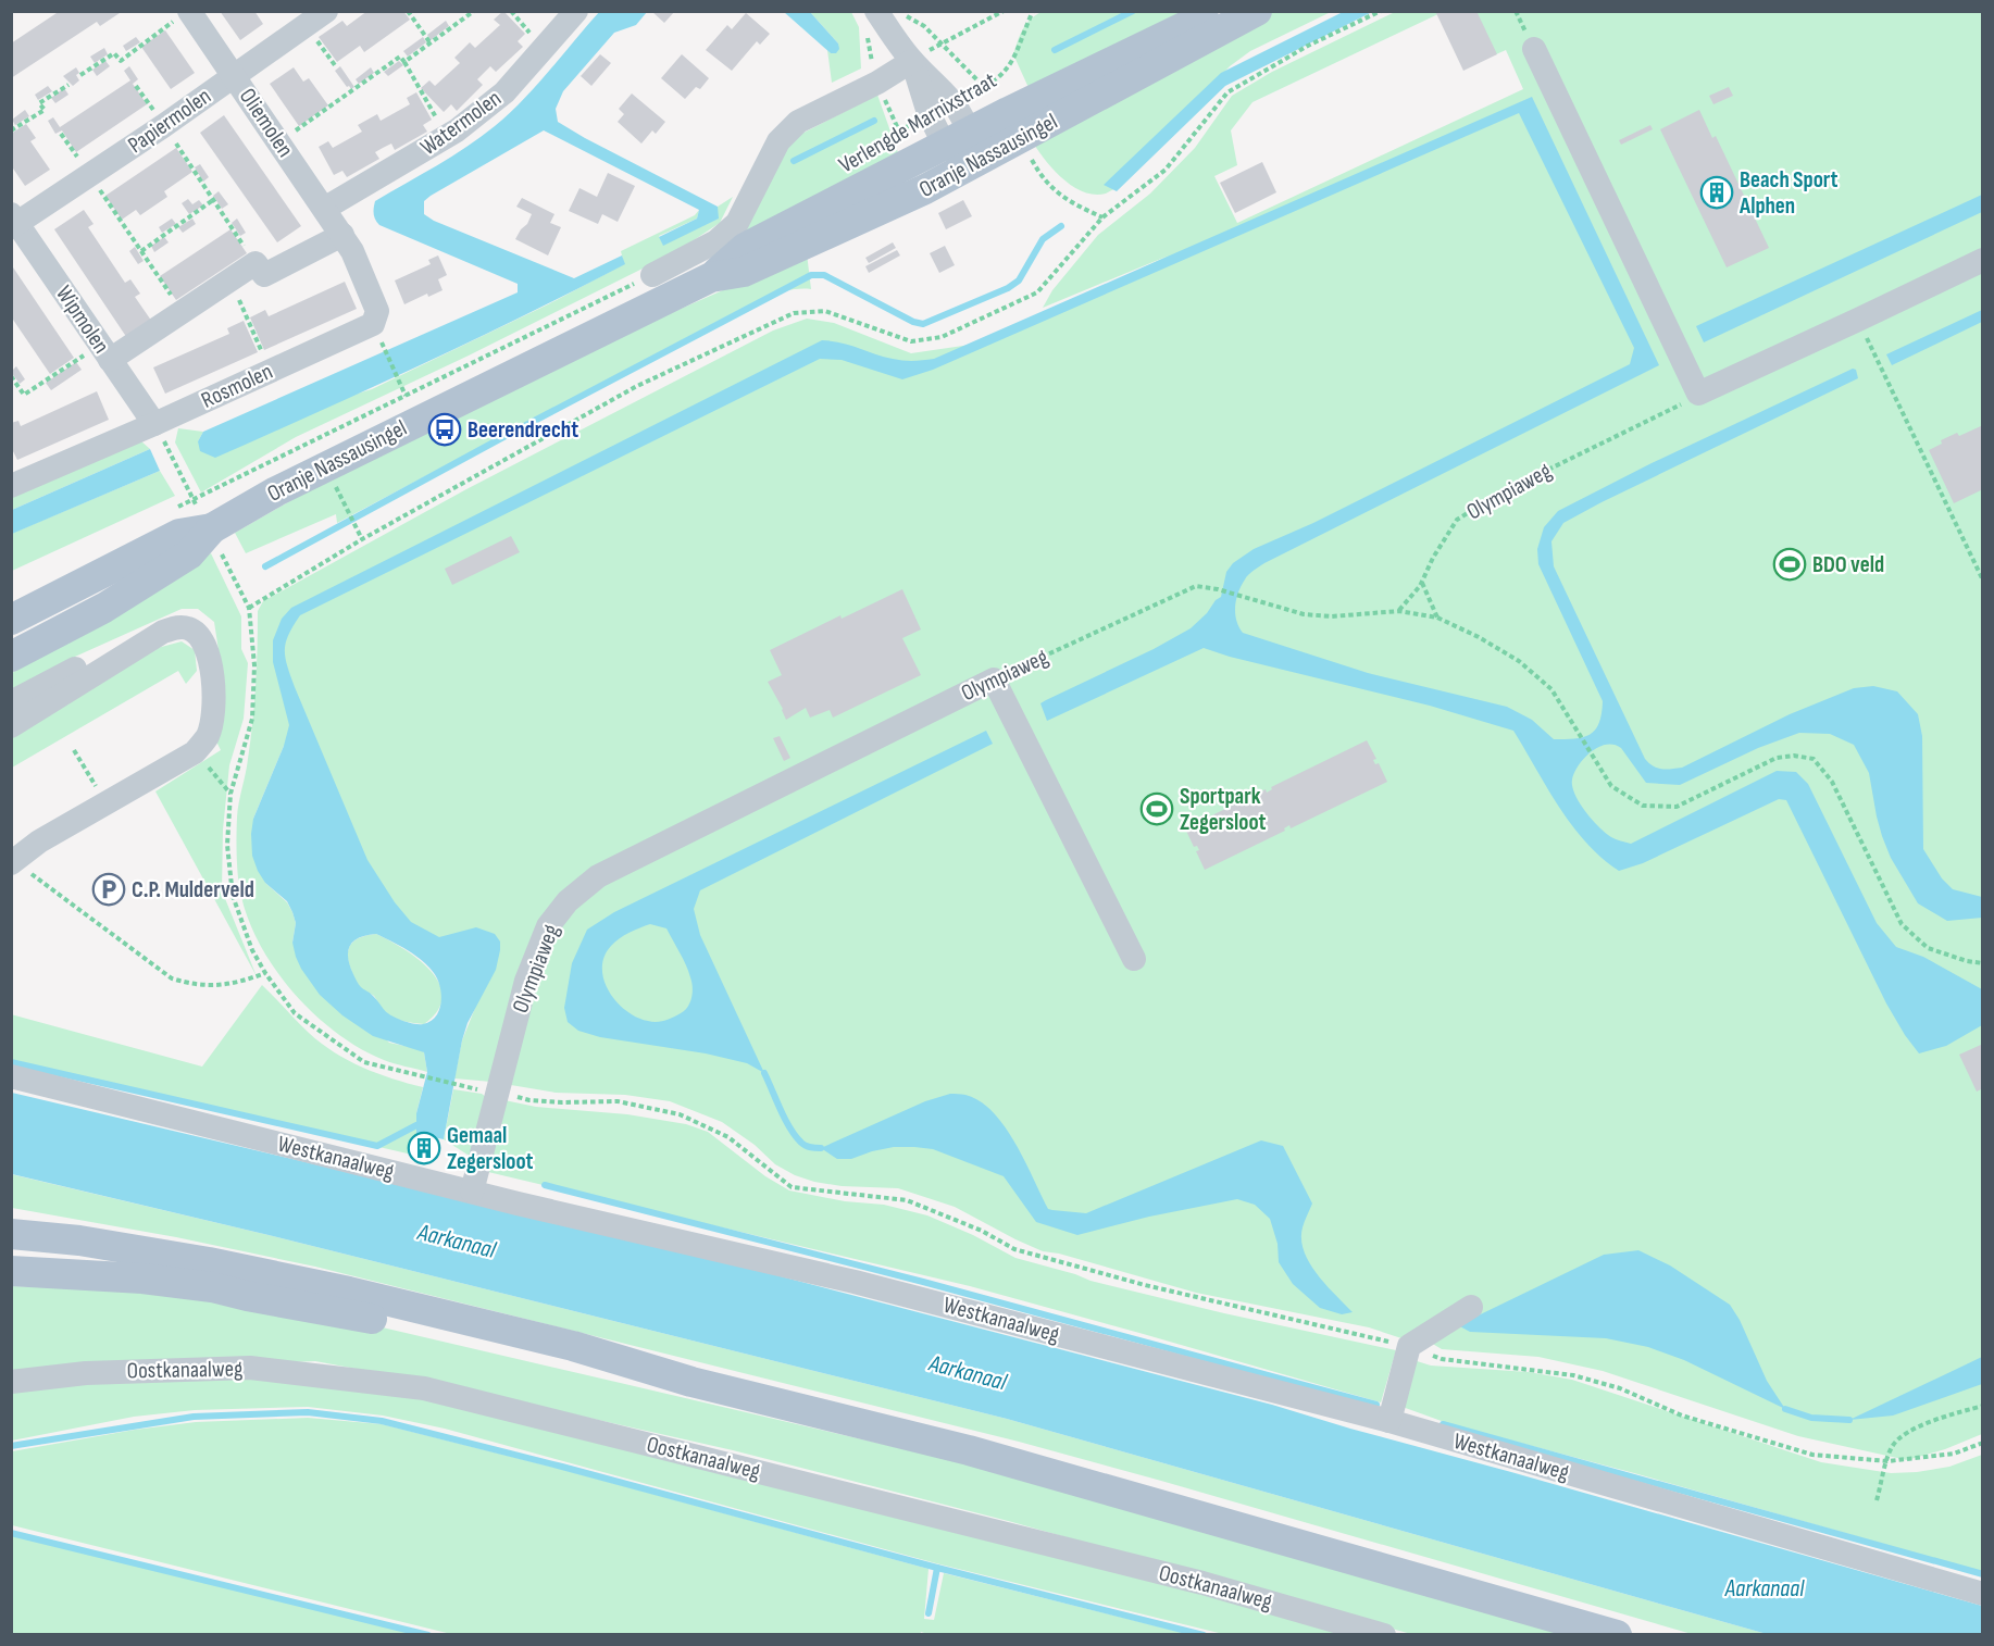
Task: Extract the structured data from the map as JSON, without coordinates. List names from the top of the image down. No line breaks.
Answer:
{"streets":{"main road":["Oranje Nassausingel"],"street":["Papiermolen","Oliemolen","Watermolen","Wipmolen","Rosmolen","Olympiaweg","Westkanaalweg","Oostkanaalweg"],"path":["Verlengde Marnixstraat"]},"crossings":[["Papiermolen","Oliemolen"],["Papiermolen","Wipmolen"],["Oliemolen","Watermolen"],["Oliemolen","Rosmolen"],["Wipmolen","Rosmolen"],["Olympiaweg","Westkanaalweg"]],"water":["Aarkanaal"],"places":{"building":["Beach Sport Alphen","Gemaal Zegersloot"],"bus stop":["Beerendrecht"],"sports":["BDO veld","Sportpark Zegersloot"],"parking":["C.P. Mulderveld"]}}
